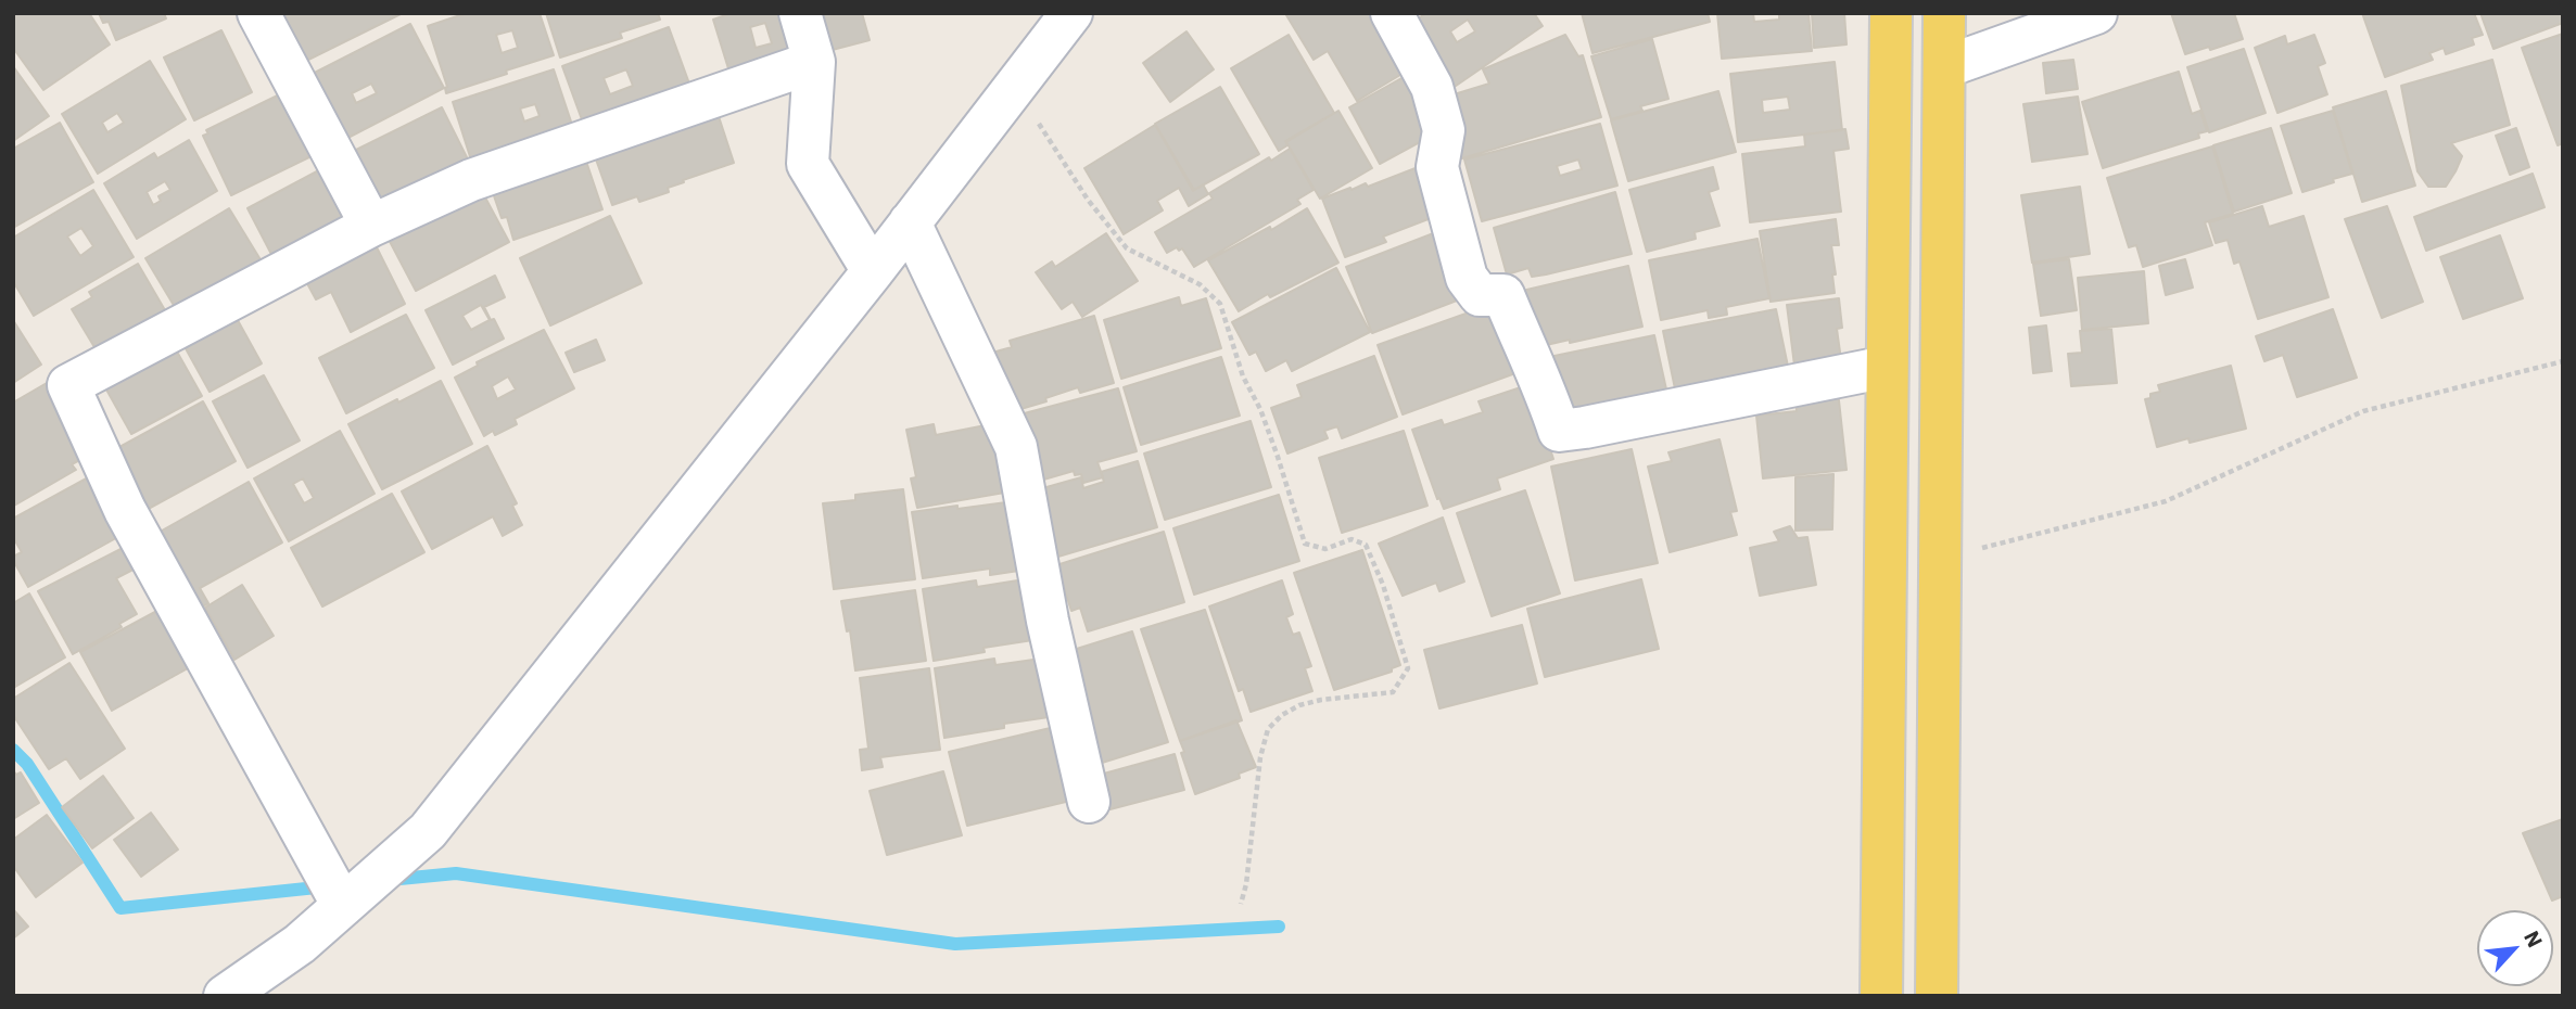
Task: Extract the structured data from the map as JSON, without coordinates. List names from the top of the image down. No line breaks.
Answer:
{"north":"top right"}
